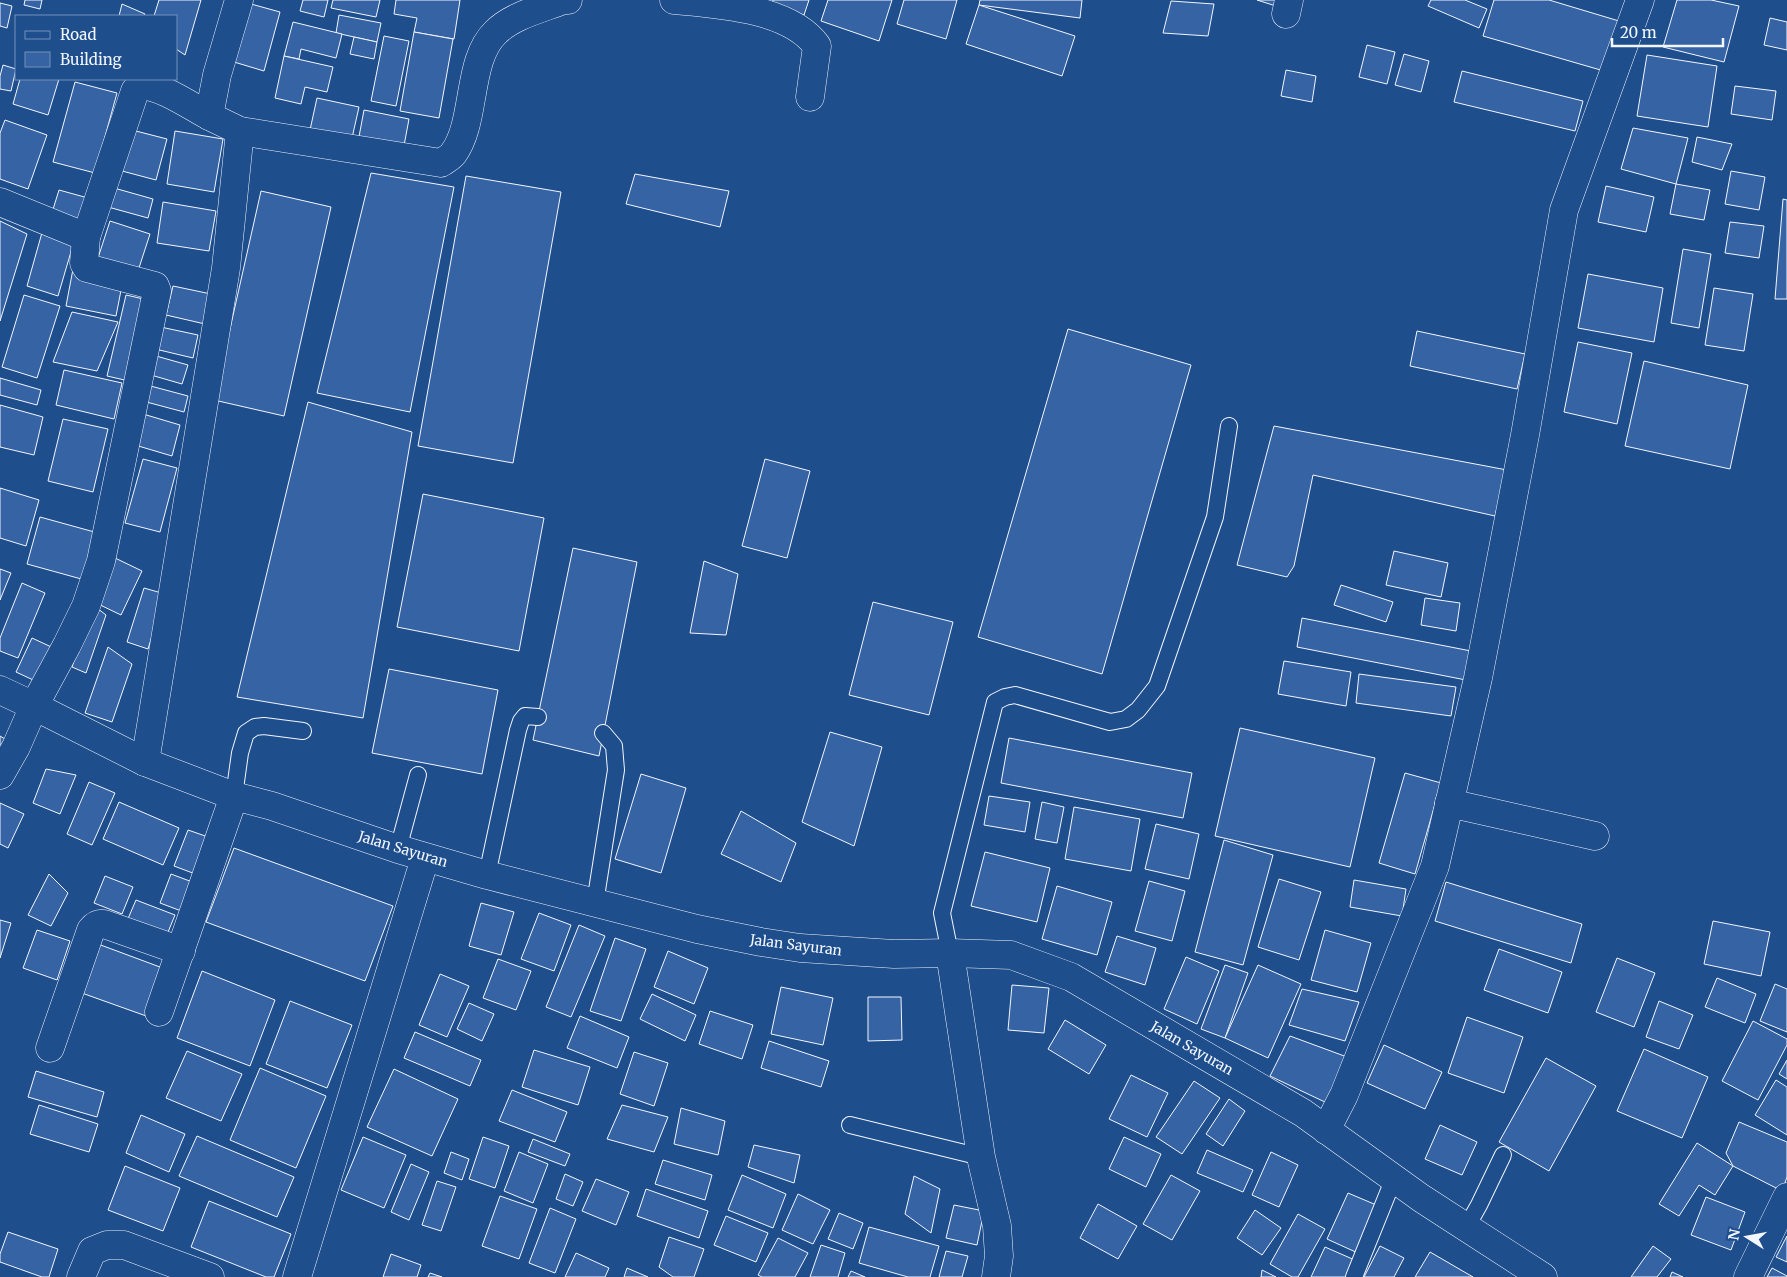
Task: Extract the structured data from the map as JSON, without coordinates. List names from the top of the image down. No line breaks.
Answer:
{"streets":{"street":["Jalan Sayuran"]},"legend":["Road","Building"],"scale_bar":"20 m","north":"left"}
